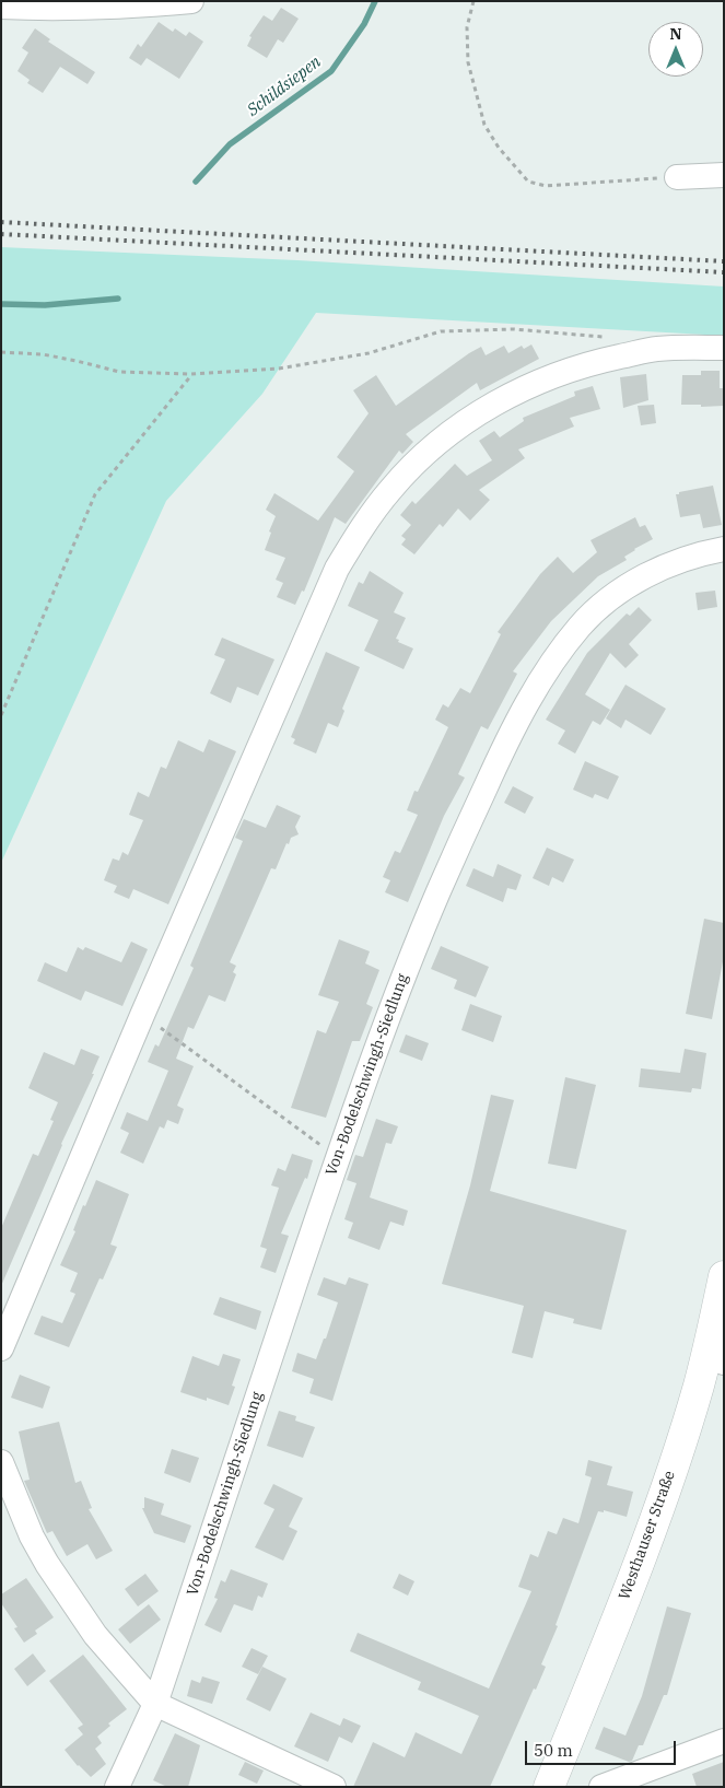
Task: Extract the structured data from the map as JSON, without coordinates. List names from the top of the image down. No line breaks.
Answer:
{"streets":{"main road":["Westhauser Straße"],"street":["Von-Bodelschwingh-Siedlung"]},"water":["Schildsiepen"],"scale_bar":"50 m","north":"top"}
